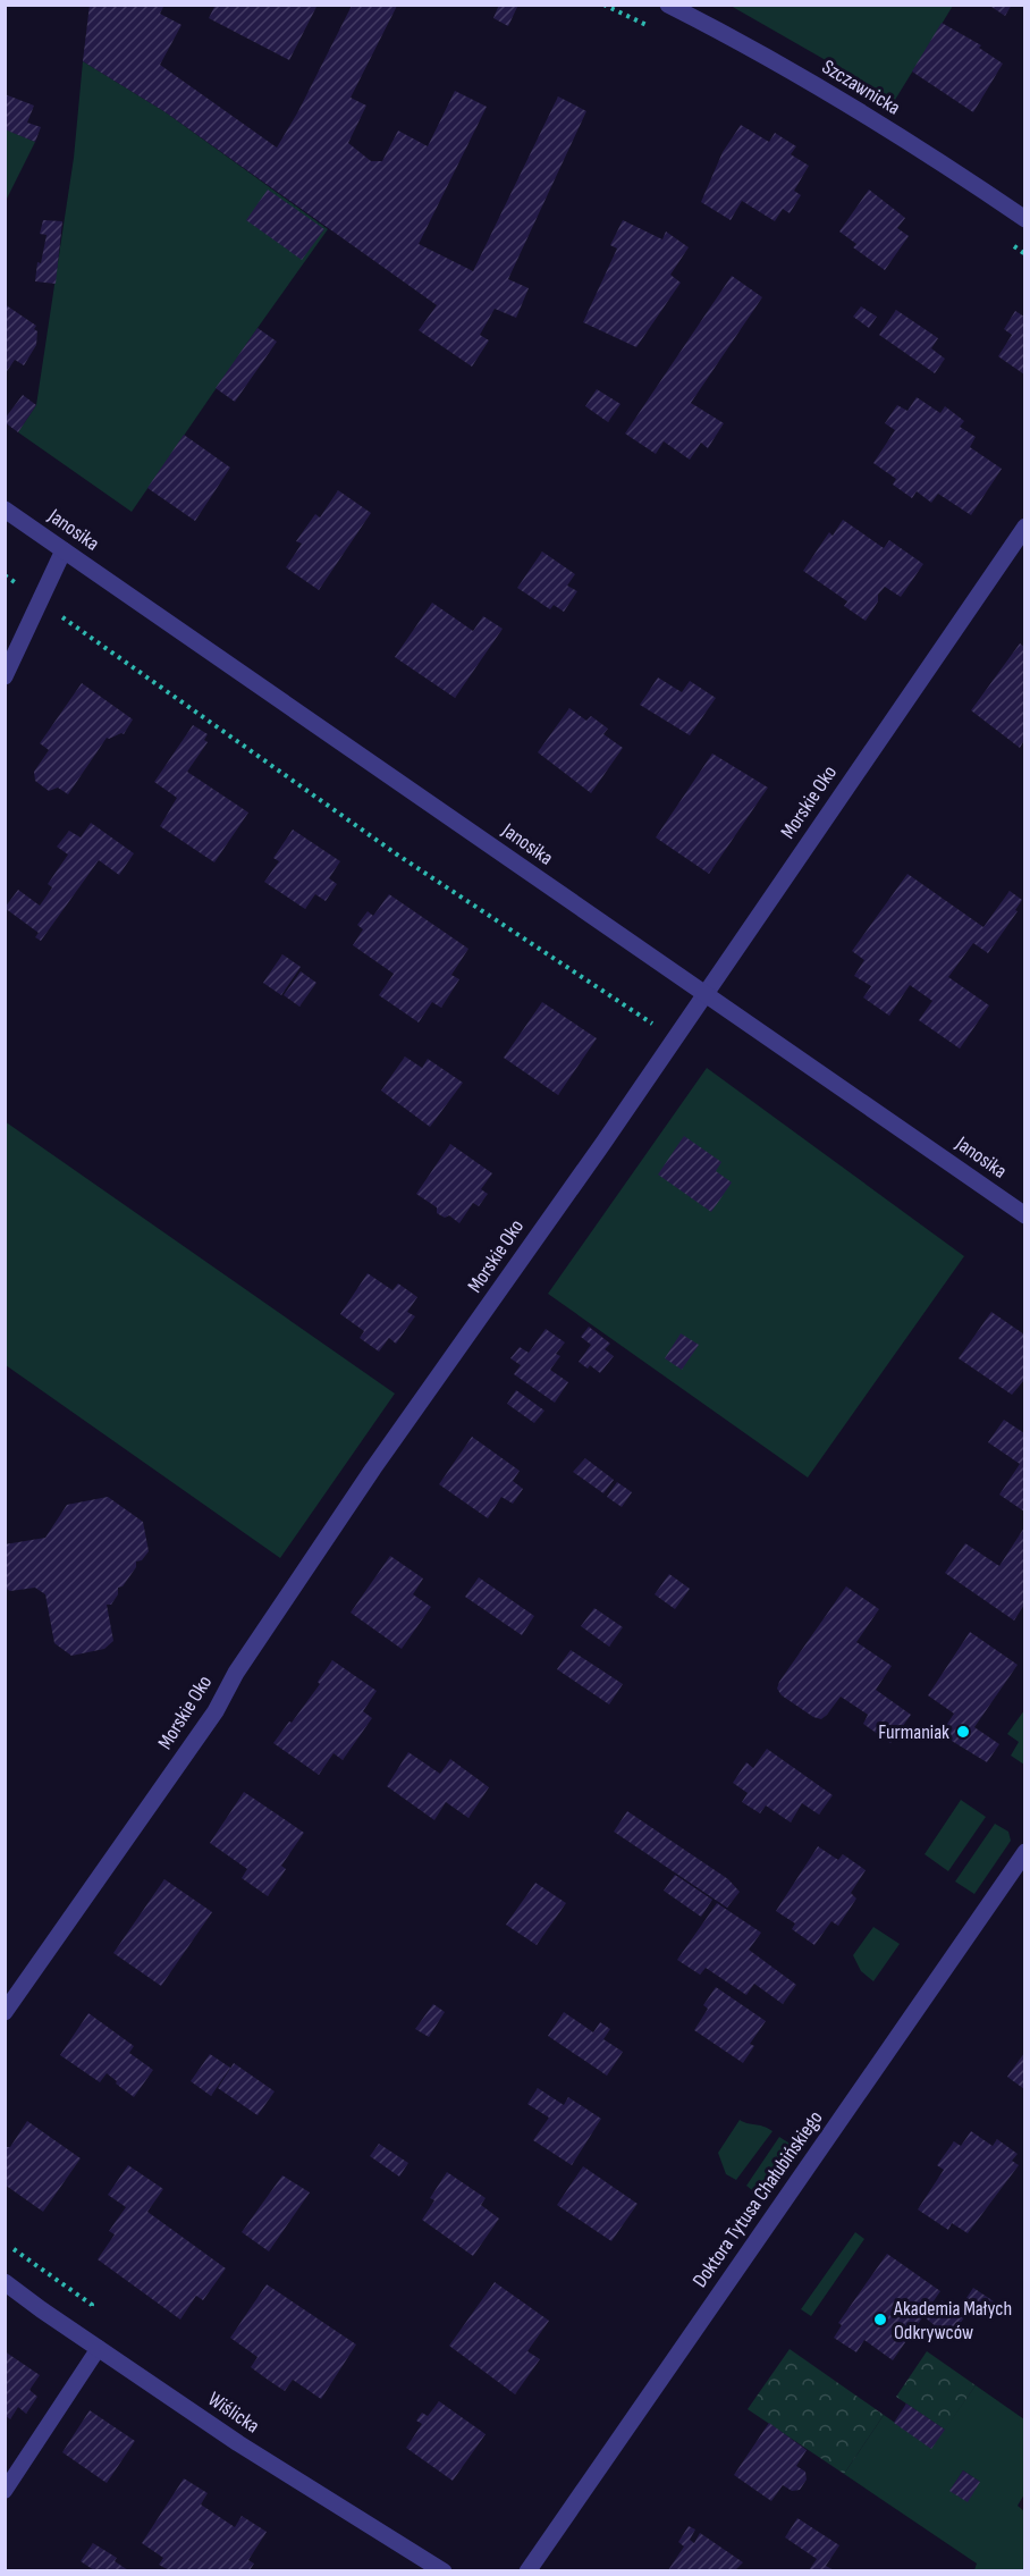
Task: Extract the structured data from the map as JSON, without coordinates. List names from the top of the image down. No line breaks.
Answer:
{"streets":{"street":["Szczawnicka","Janosika","Morskie Oko","Doktora Tytusa Chałubińskiego","Wiślicka"]},"crossings":[["Janosika","Morskie Oko"]],"places":["Furmaniak","Akademia Małych Odkrywców"]}
